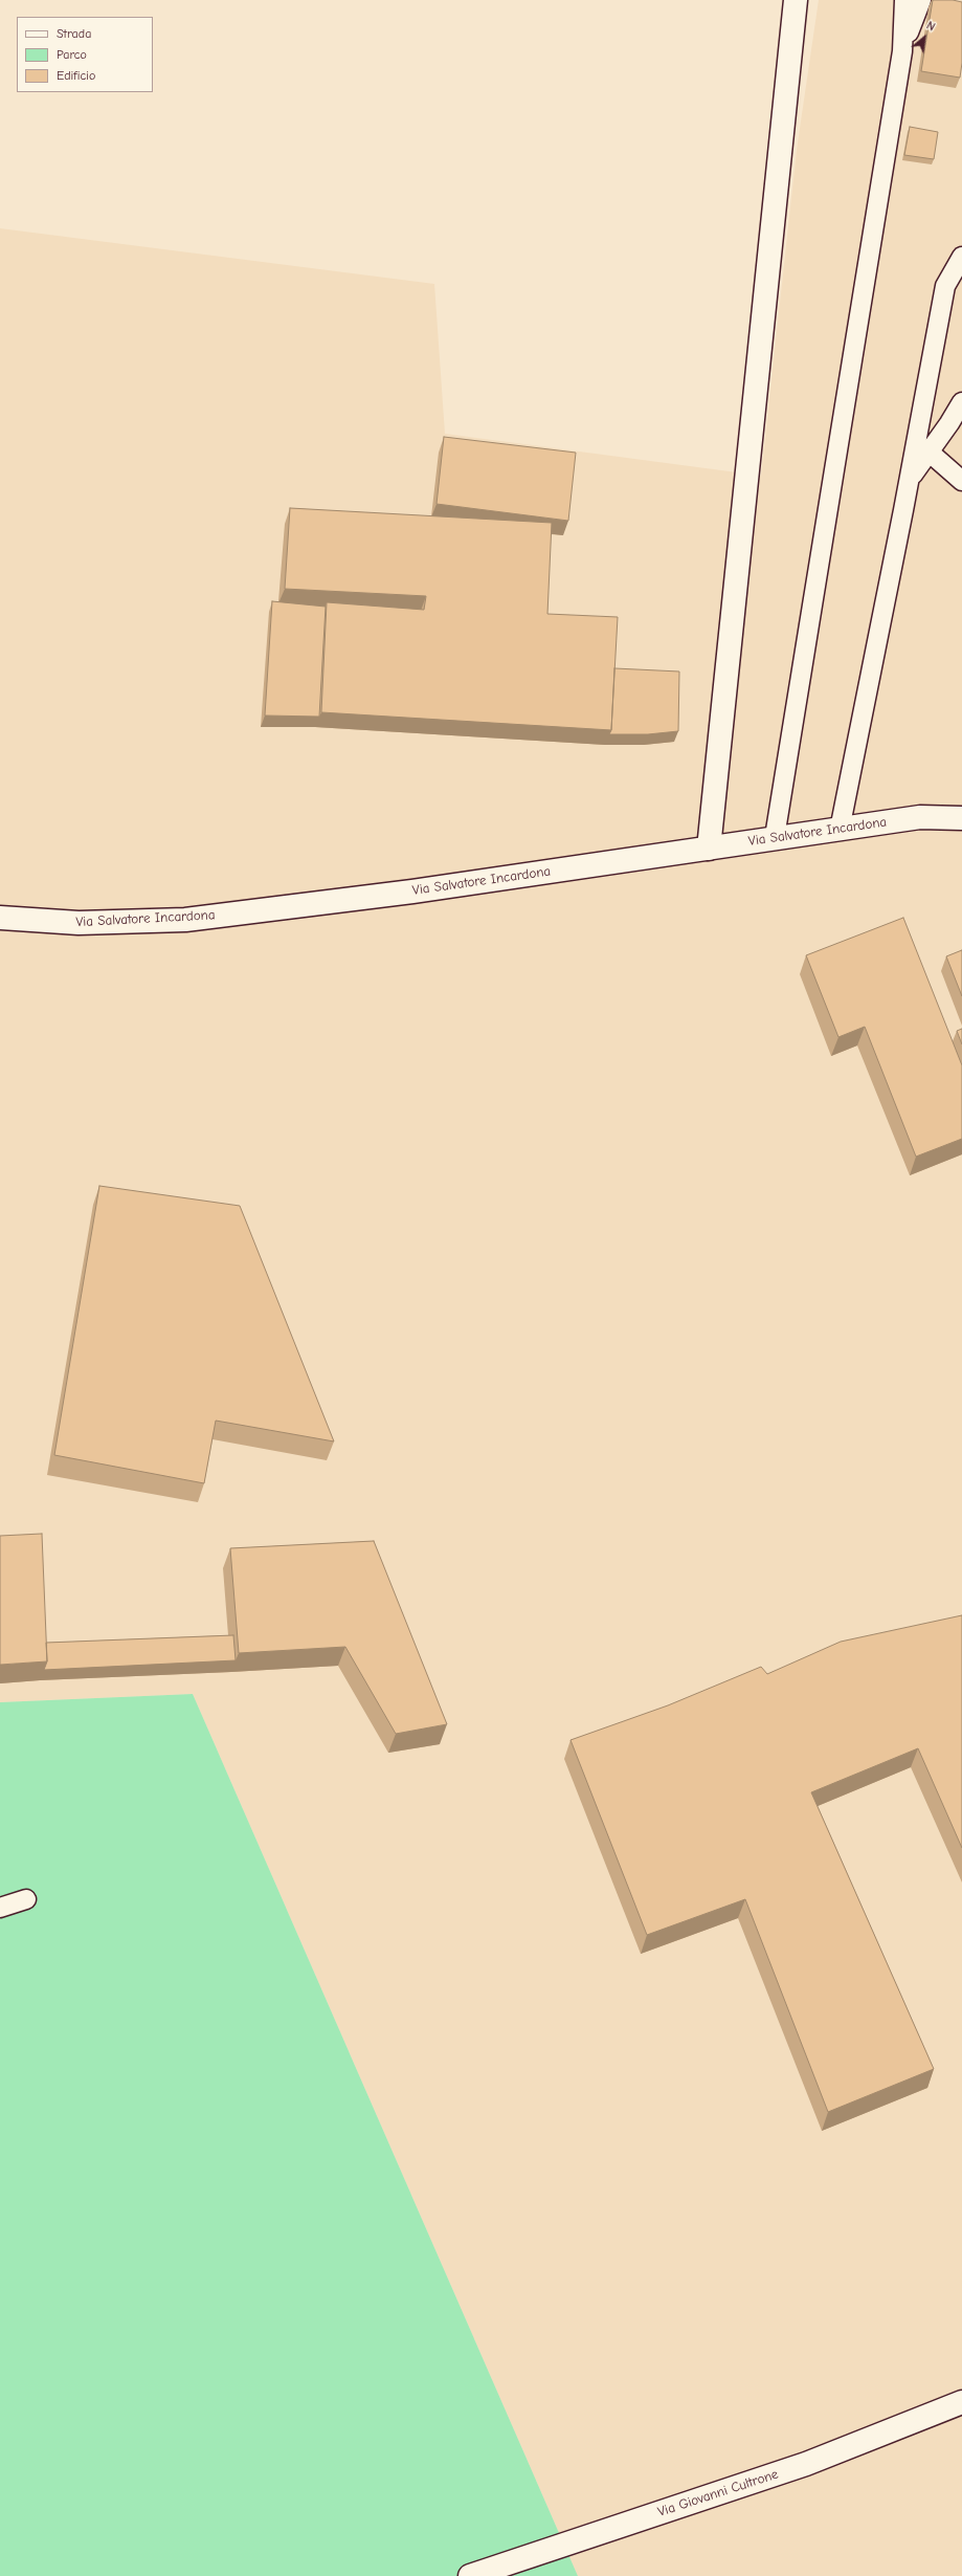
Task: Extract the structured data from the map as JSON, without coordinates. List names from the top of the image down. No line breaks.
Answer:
{"streets":{"street":["Via Salvatore Incardona","Via Giovanni Cultrone"]},"legend":["Strada","Parco","Edificio"],"north":"top right"}
